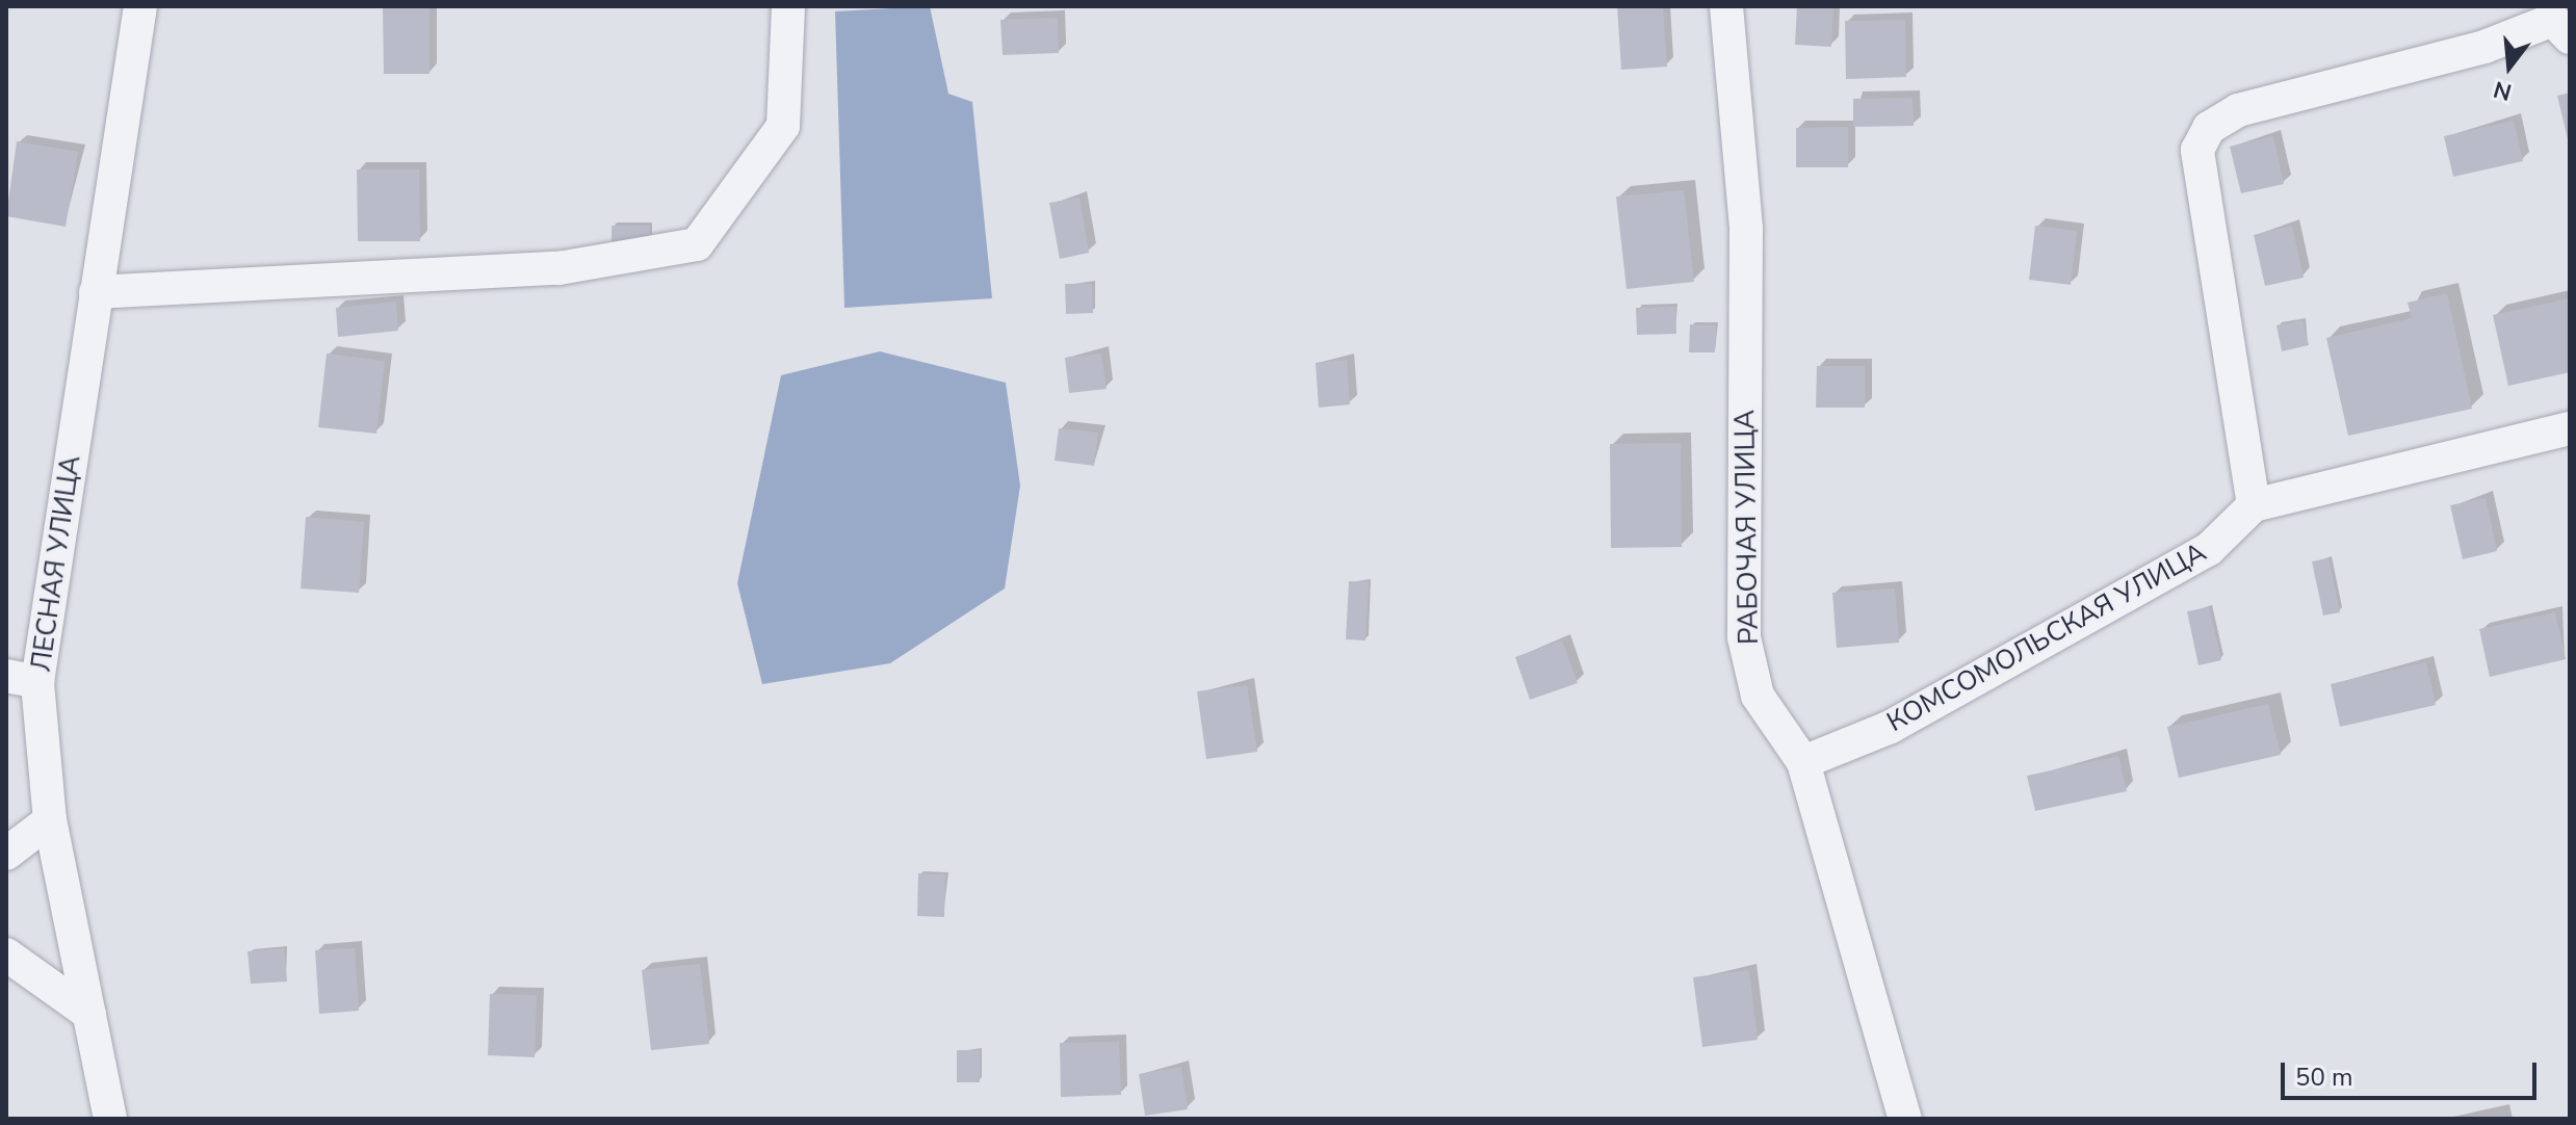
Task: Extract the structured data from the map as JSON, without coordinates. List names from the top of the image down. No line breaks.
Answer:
{"streets":{"street":["РАБОЧАЯ УЛИЦА","ЛЕСНАЯ УЛИЦА","КОМСОМОЛЬСКАЯ УЛИЦА"]},"crossings":[["РАБОЧАЯ УЛИЦА","КОМСОМОЛЬСКАЯ УЛИЦА"]],"scale_bar":"50 m","north":"bottom"}
